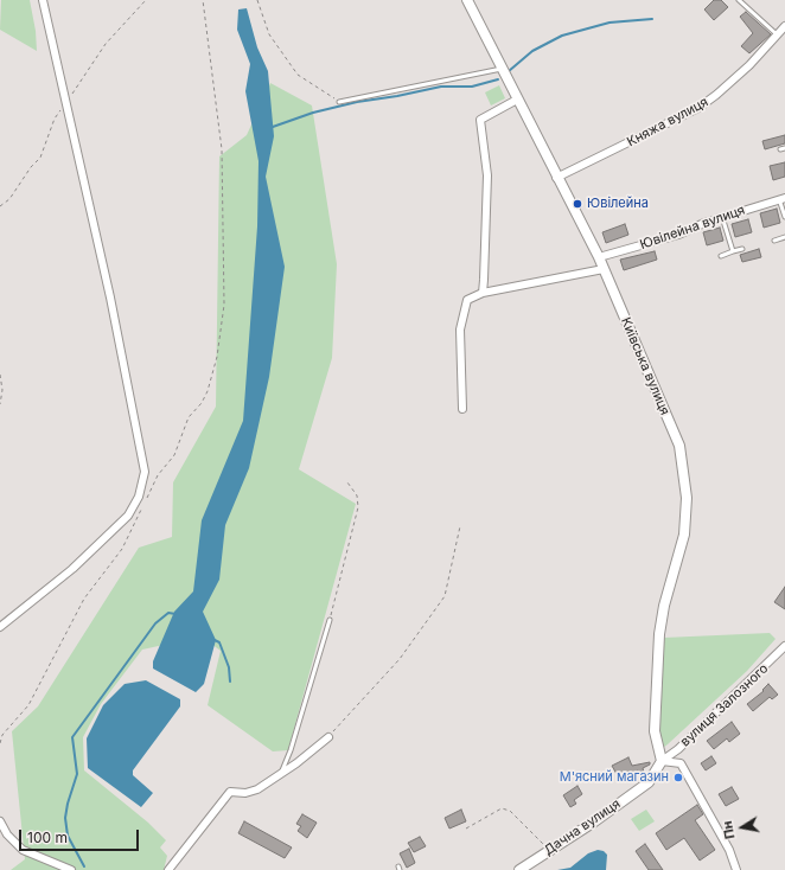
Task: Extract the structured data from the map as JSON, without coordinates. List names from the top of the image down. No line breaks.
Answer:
{"streets":{"street":["Княжа вулиця","Ювілейна вулиця","Київська вулиця","вулиця Залозного","Дачна вулиця"]},"crossings":[["Княжа вулиця","Київська вулиця"],["Ювілейна вулиця","Київська вулиця"],["Київська вулиця","вулиця Залозного"],["Київська вулиця","Дачна вулиця"],["вулиця Залозного","Дачна вулиця"]],"places":["Ювілейна","М'ясний магазин"],"scale_bar":"100 m","north":"left"}
